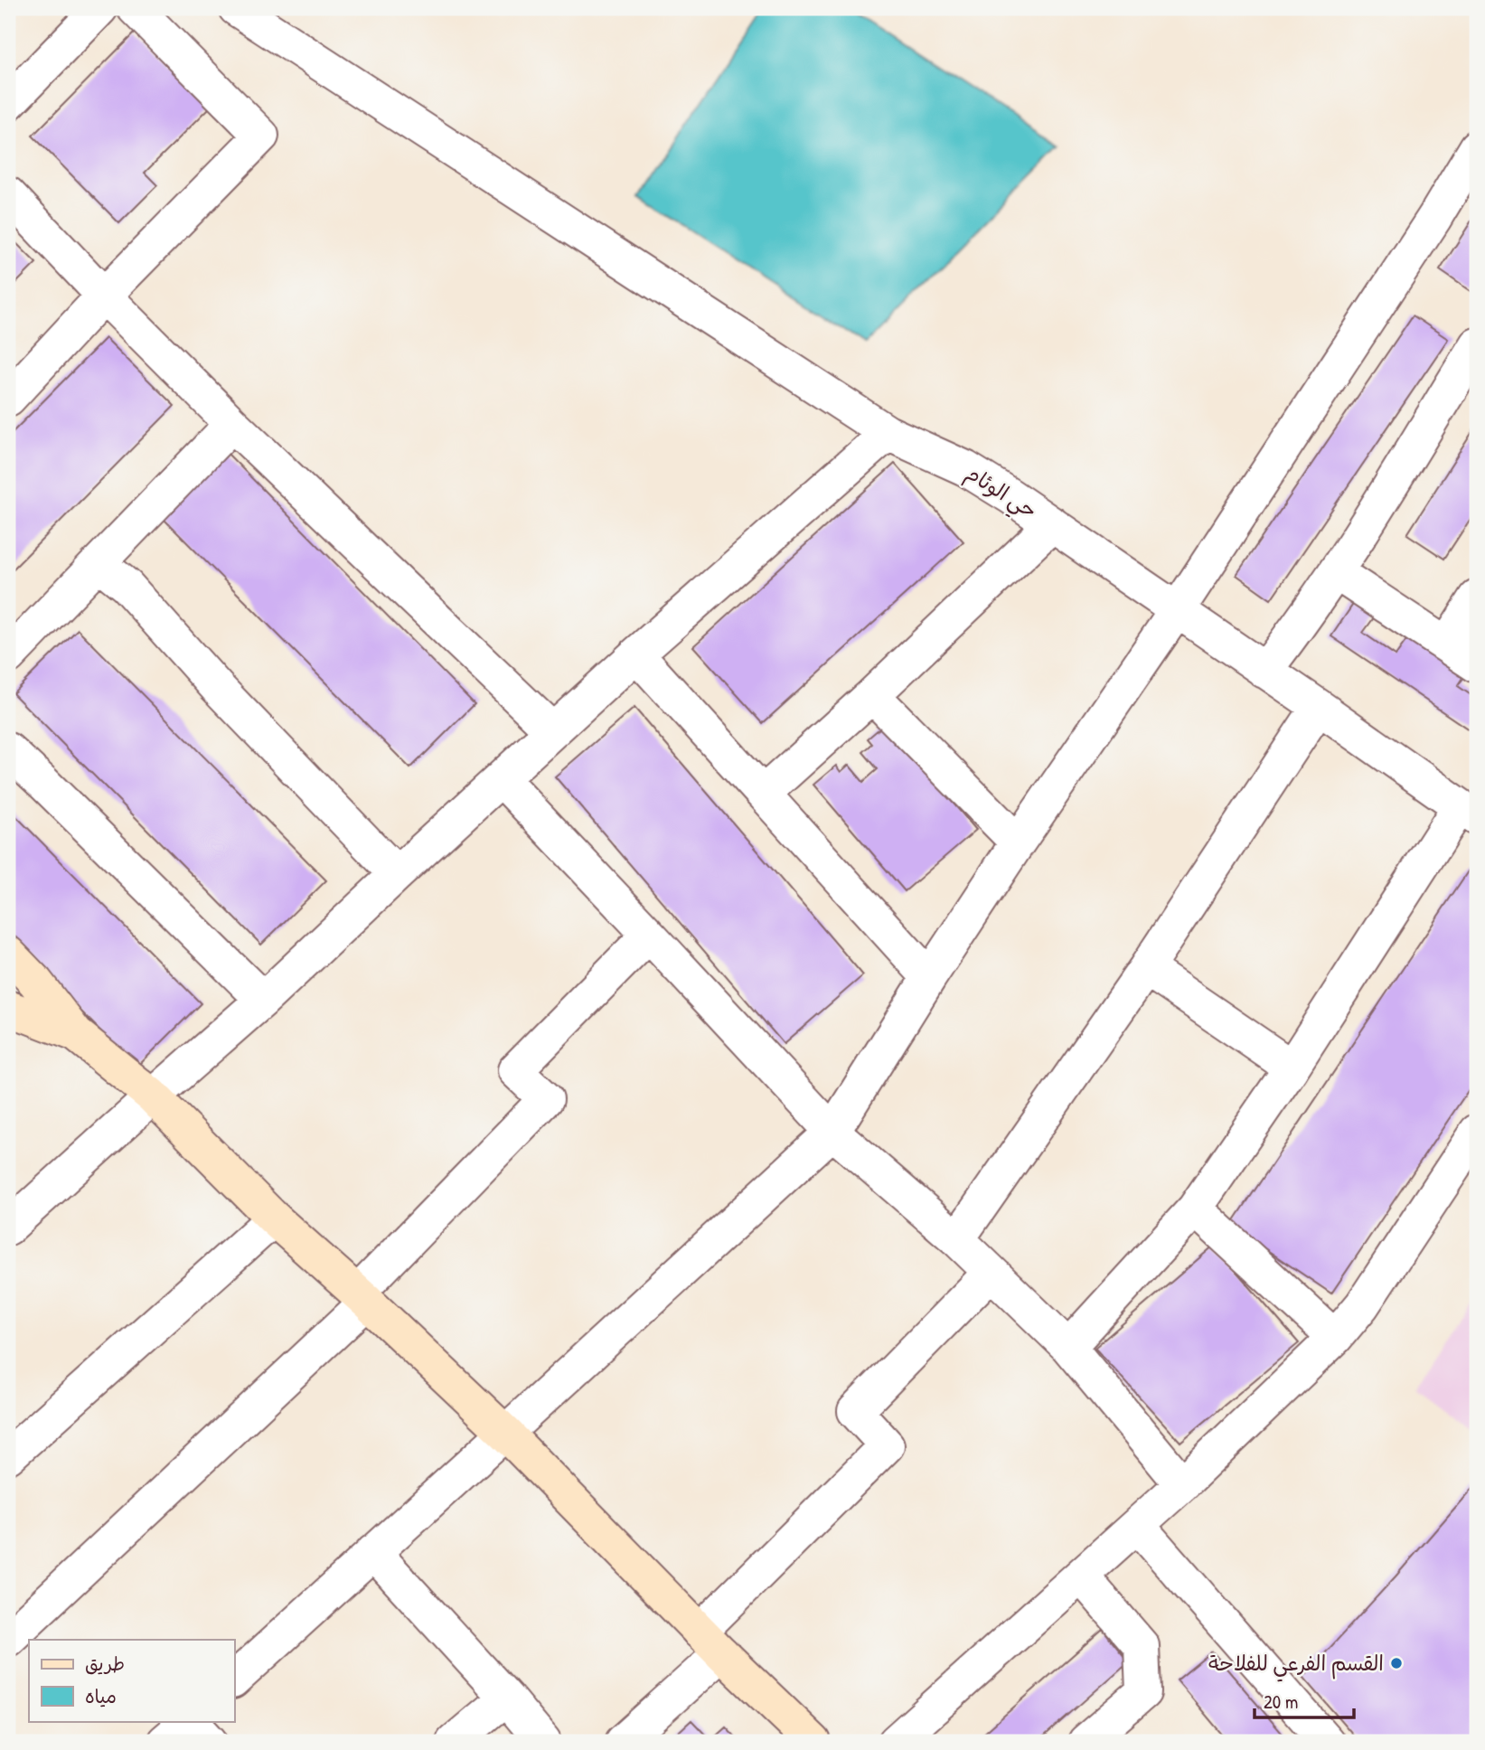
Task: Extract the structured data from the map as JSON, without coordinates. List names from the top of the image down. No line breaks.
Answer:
{"streets":{"street":["حي الوئام"]},"places":["القسم الفرعي للفلاحة"],"legend":["طريق","مياه"],"scale_bar":"20 m"}
